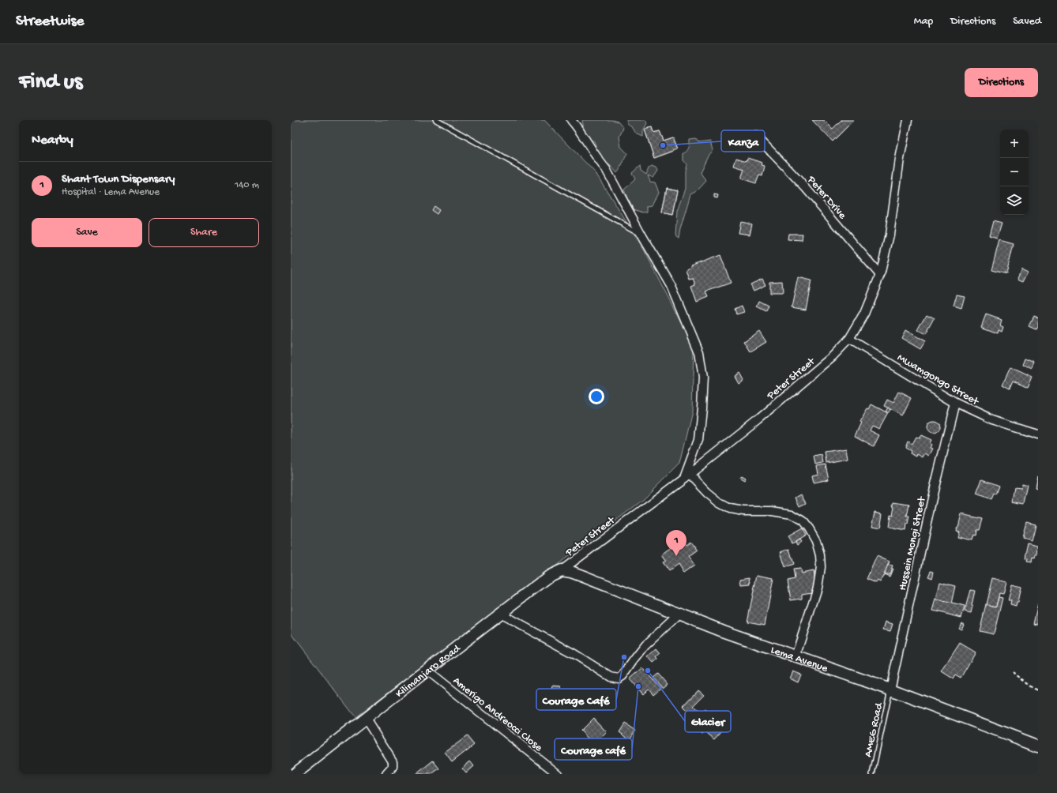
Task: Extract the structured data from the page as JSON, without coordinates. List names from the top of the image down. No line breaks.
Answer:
{"streets":{"main road":["Lema Avenue","Kilimanjaro Road"],"street":["Peter Drive","Peter Street","Mwamgongo Street","Hussein Mongi Street","Amerigo Andreocci Close"],"lane":["AMEG Road"]},"crossings":[["Peter Drive","Peter Street"],["Peter Street","Mwamgongo Street"],["Peter Street","Lema Avenue"],["Peter Street","Kilimanjaro Road"],["Mwamgongo Street","Hussein Mongi Street"],["Hussein Mongi Street","Lema Avenue"],["Hussein Mongi Street","AMEG Road"],["Lema Avenue","Kilimanjaro Road"],["Lema Avenue","AMEG Road"],["Kilimanjaro Road","Amerigo Andreocci Close"]],"places":["Kanza","Courage Café","Glacier","Courage café"],"page":{"header":"Streetwise","nav":["Map","Directions","Saved"],"buttons":["Directions",["Save","Share"]],"title":"Find us","heading":"Nearby","map_buttons":["+","−"],"list":[{"mark":"1","name":"Shant Town Dispensary","note":"Hospital · Lema Avenue","value":"140 m"}],"pins":"1"}}
